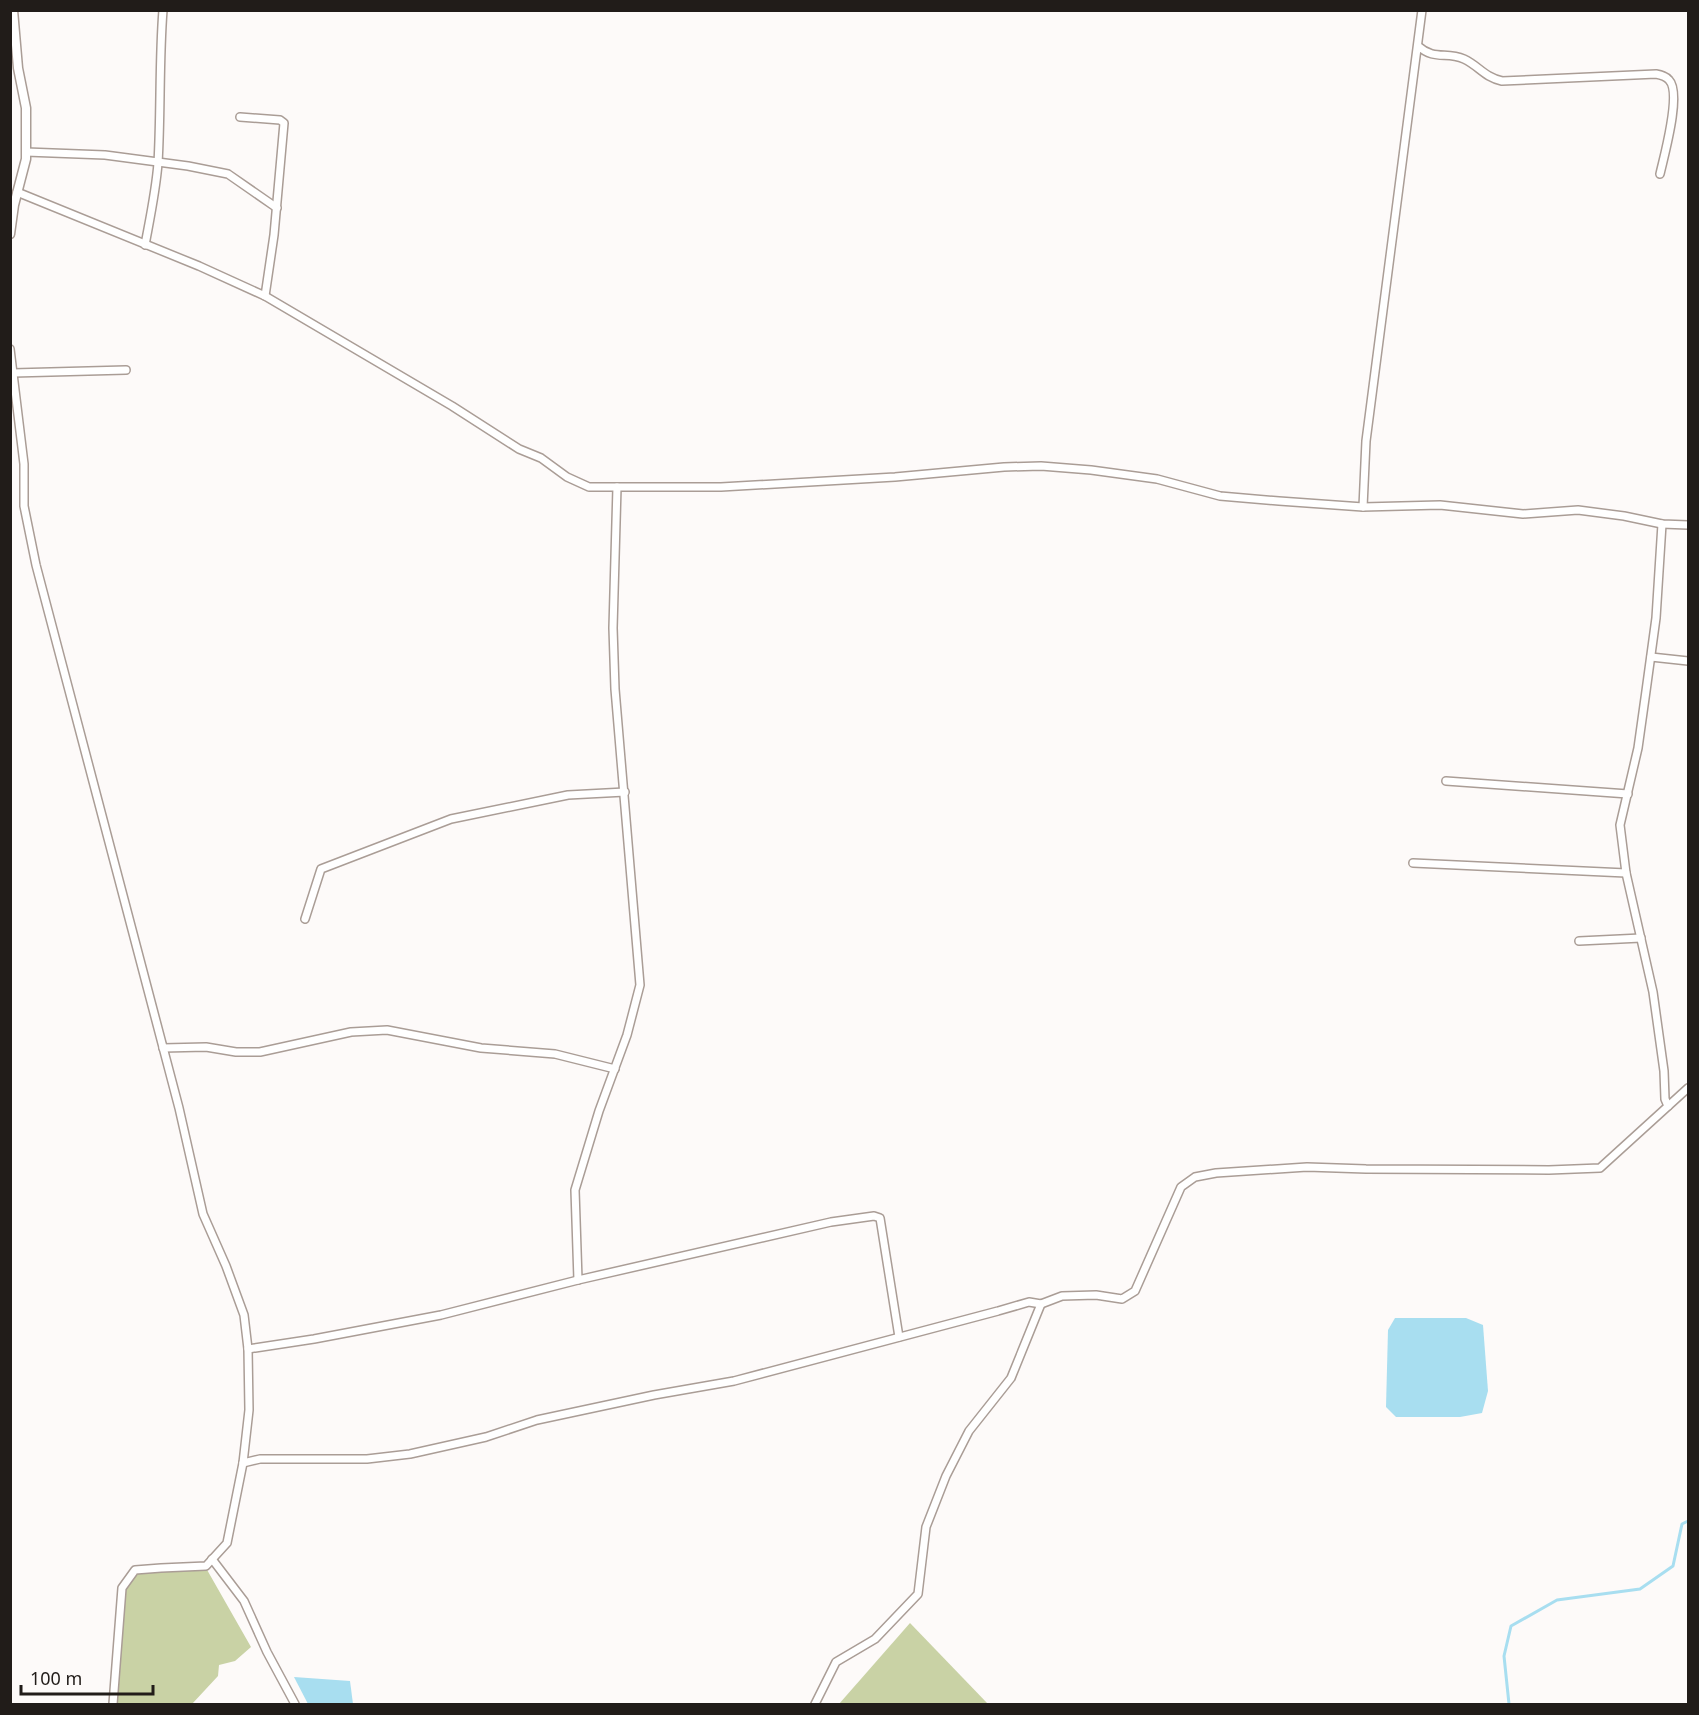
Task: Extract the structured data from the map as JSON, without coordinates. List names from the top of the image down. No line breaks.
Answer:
{"scale_bar":"100 m"}
